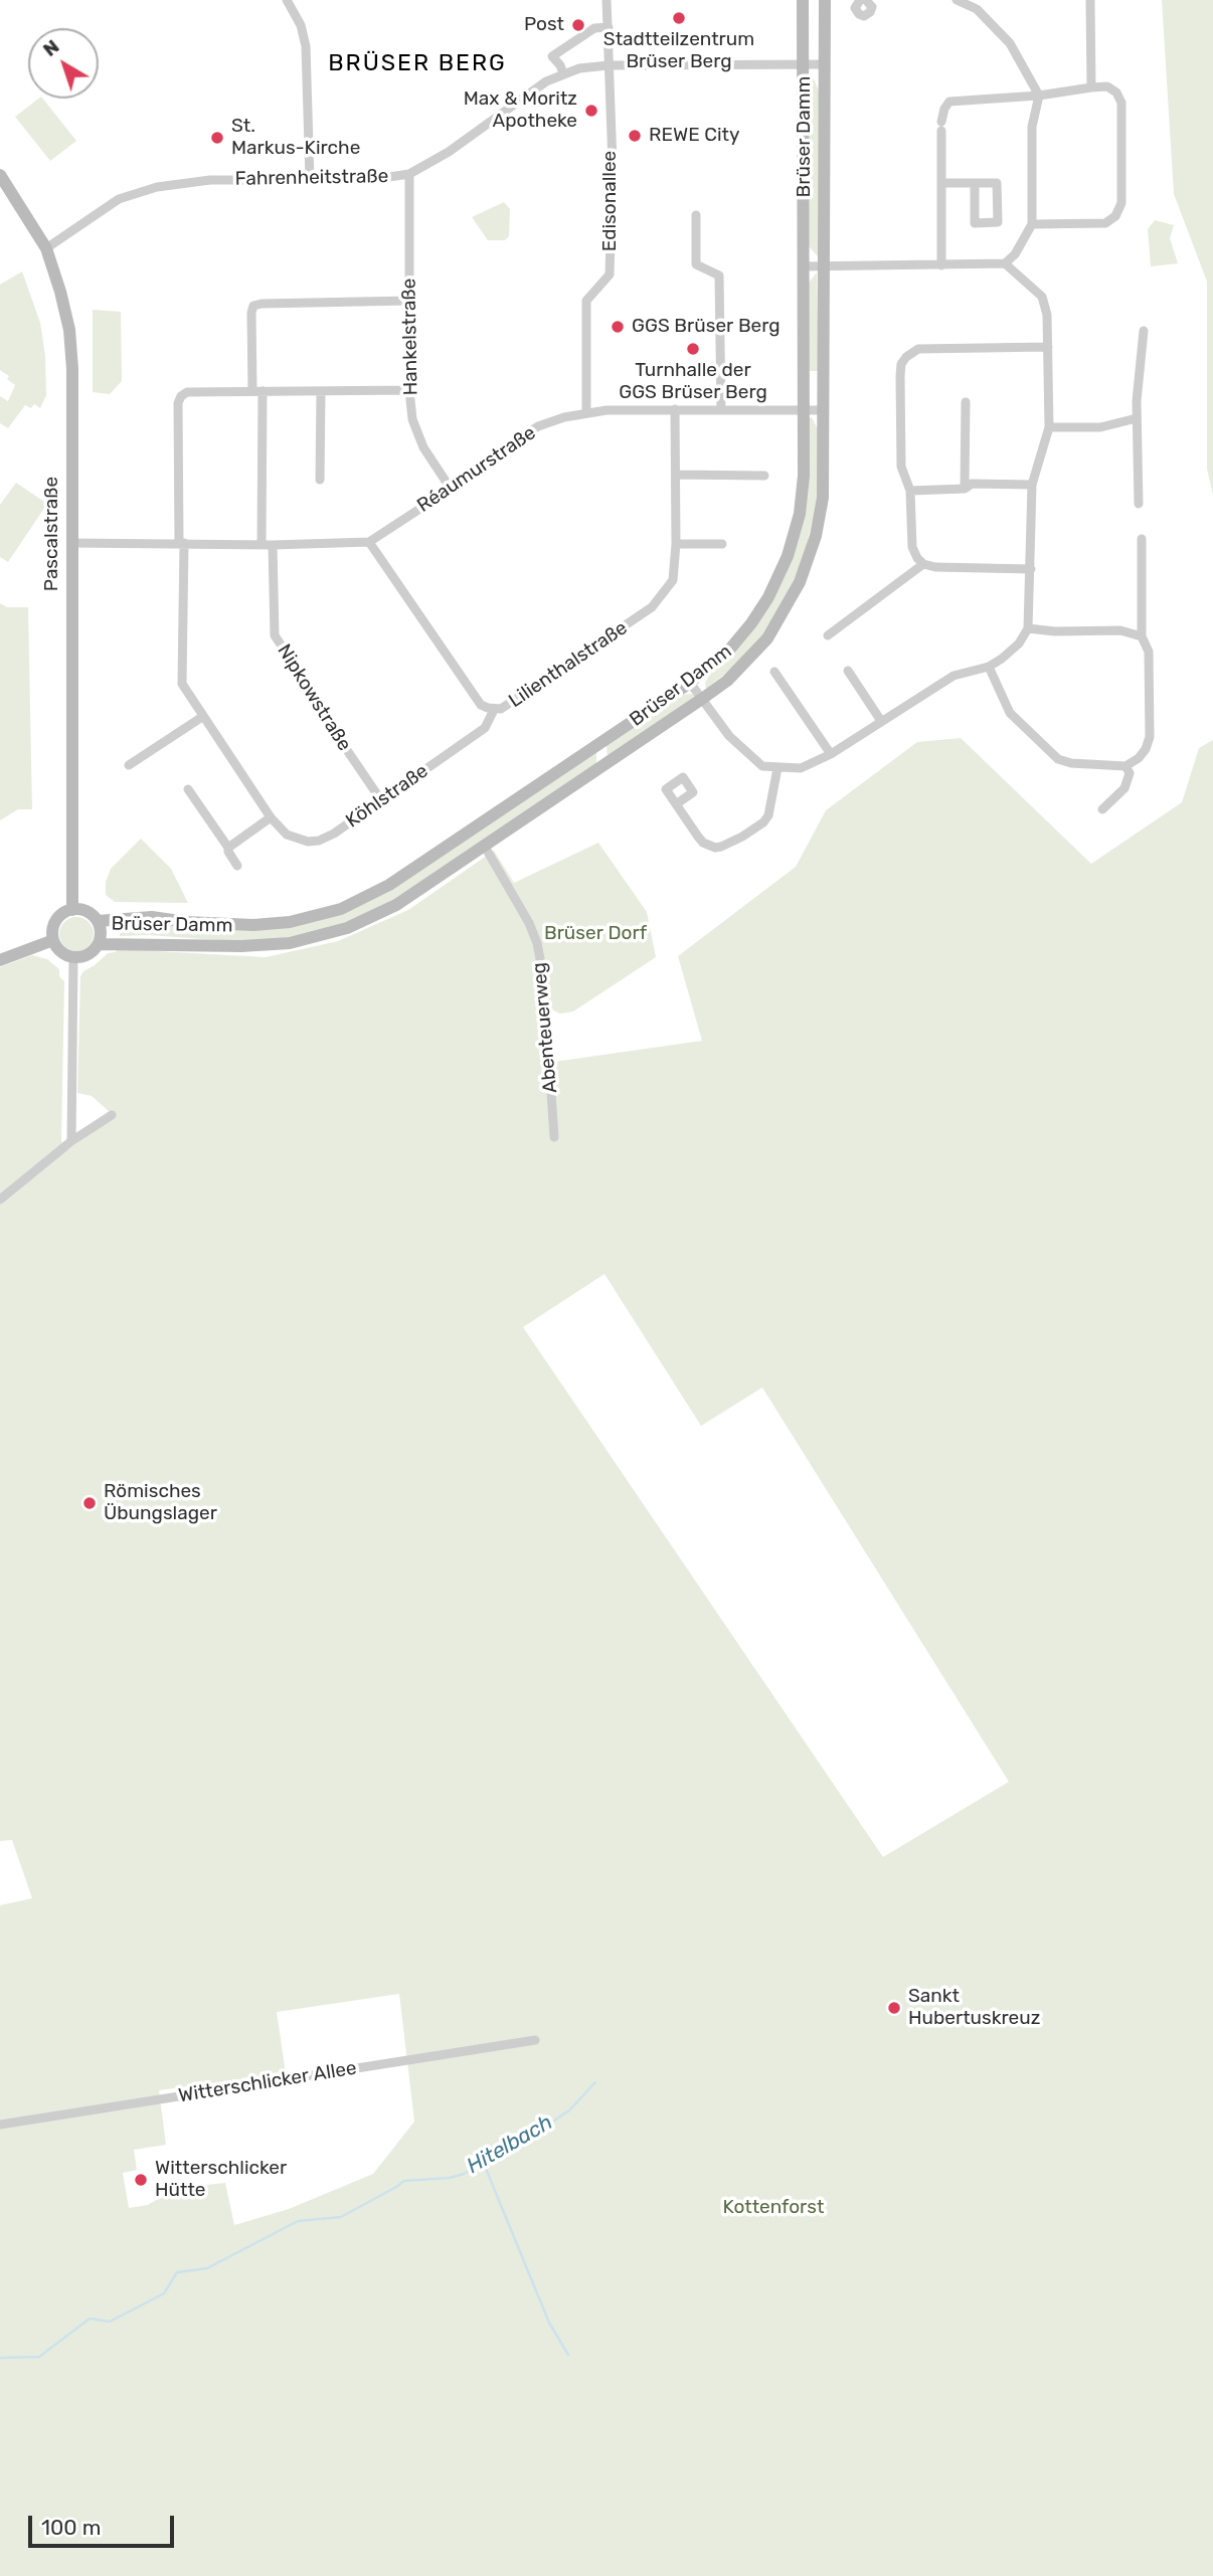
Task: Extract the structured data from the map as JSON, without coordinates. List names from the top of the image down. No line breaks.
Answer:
{"streets":{"street":["Brüser Damm","Fahrenheitstraße","Edisonallee","Hankelstraße","Réaumurstraße","Pascalstraße","Lilienthalstraße","Nipkowstraße","Köhlstraße","Abenteuerweg","Witterschlicker Allee"]},"crossings":[["Brüser Damm","Fahrenheitstraße"],["Brüser Damm","Réaumurstraße"],["Brüser Damm","Pascalstraße"],["Brüser Damm","Abenteuerweg"],["Fahrenheitstraße","Edisonallee"],["Fahrenheitstraße","Hankelstraße"],["Fahrenheitstraße","Pascalstraße"],["Edisonallee","Réaumurstraße"],["Hankelstraße","Réaumurstraße"],["Réaumurstraße","Lilienthalstraße"],["Lilienthalstraße","Köhlstraße"],["Nipkowstraße","Köhlstraße"]],"districts":["BRÜSER BERG"],"water":["Hitelbach"],"parks":["Brüser Dorf","Kottenforst"],"places":["Stadtteilzentrum Brüser Berg","Post","Max & Moritz Apotheke","REWE City","St. Markus-Kirche","GGS Brüser Berg","Turnhalle der GGS Brüser Berg","Römisches Übungslager","Sankt Hubertuskreuz","Witterschlicker Hütte"],"scale_bar":"100 m","north":"top left"}
